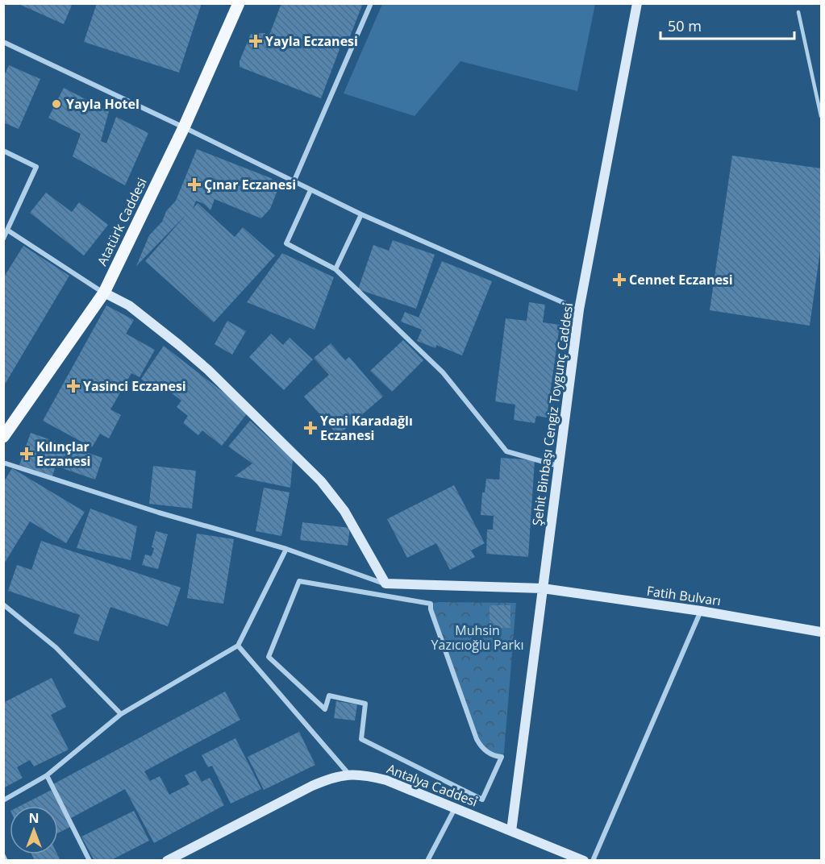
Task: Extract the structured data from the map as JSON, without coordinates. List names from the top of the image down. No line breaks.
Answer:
{"streets":{"main road":["Atatürk Caddesi","Şehit Binbaşı Cengiz Toygunç Caddesi","Fatih Bulvarı","Antalya Caddesi"]},"crossings":[["Şehit Binbaşı Cengiz Toygunç Caddesi","Fatih Bulvarı"],["Şehit Binbaşı Cengiz Toygunç Caddesi","Antalya Caddesi"]],"parks":["Muhsin Yazıcıoğlu Parkı"],"places":{"health":["Yayla Eczanesi","Çınar Eczanesi","Cennet Eczanesi","Yasinci Eczanesi","Yeni Karadağlı Eczanesi","Kılınçlar Eczanesi"],"other":["Yayla Hotel"]},"scale_bar":"50 m","north":"top"}
